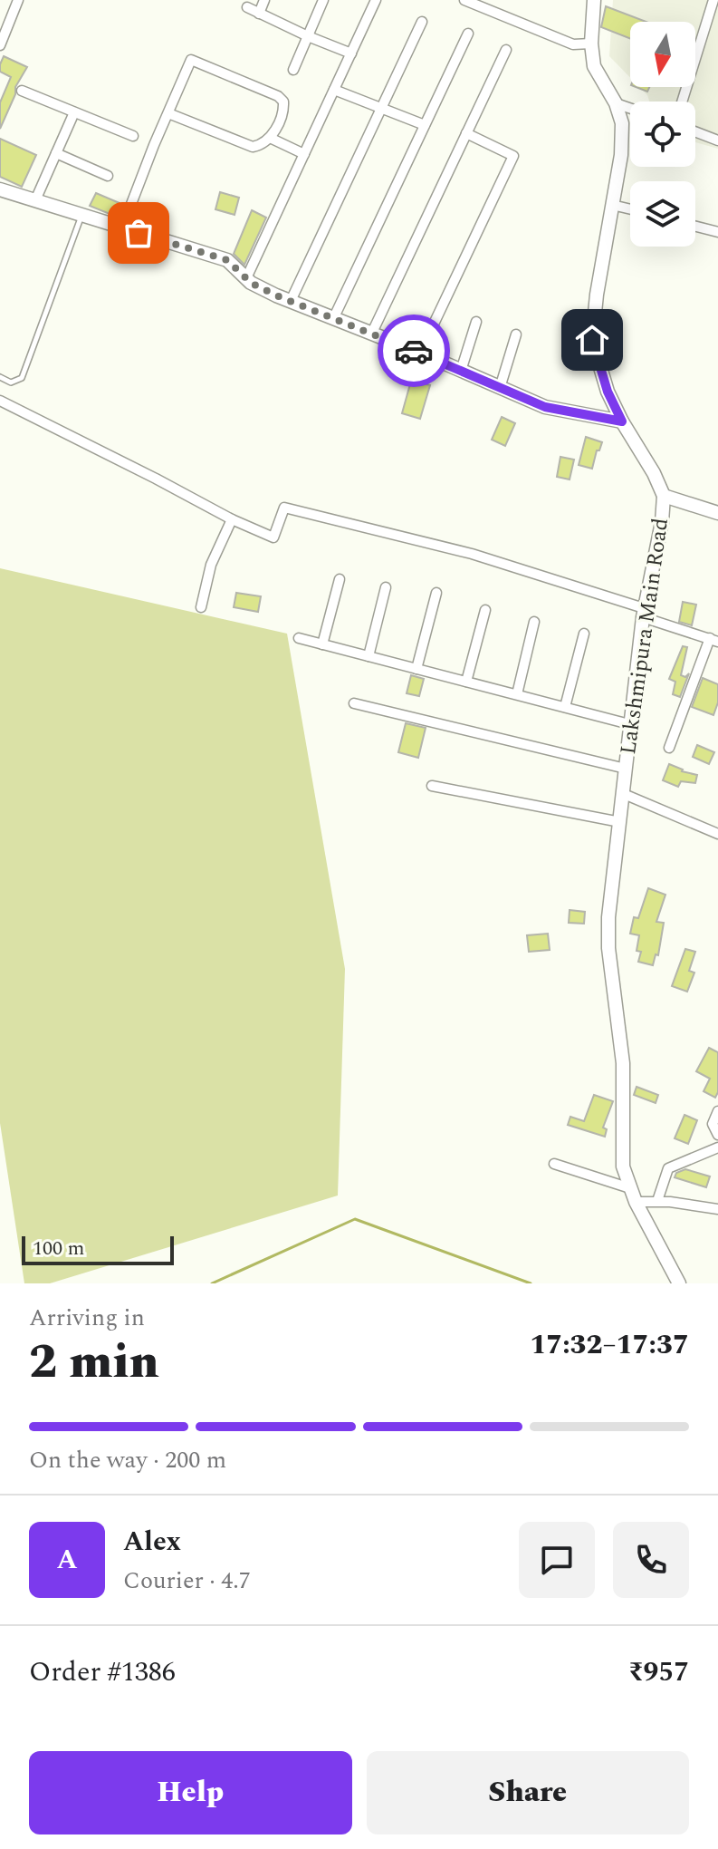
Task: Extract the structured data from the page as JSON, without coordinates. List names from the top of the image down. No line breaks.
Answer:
{"streets":{"main road":["Lakshmipura Main Road"]},"scale_bar":"100 m","north":"bottom","page":{"scale":"100 m","heading":["2 min","Arriving in","17:32–17:37"],"panel":["Alex","Courier · 4.7","Order #1386","₹957"],"bar":"On the way · 200 m","round":"A","buttons":["Help","Share"]}}
